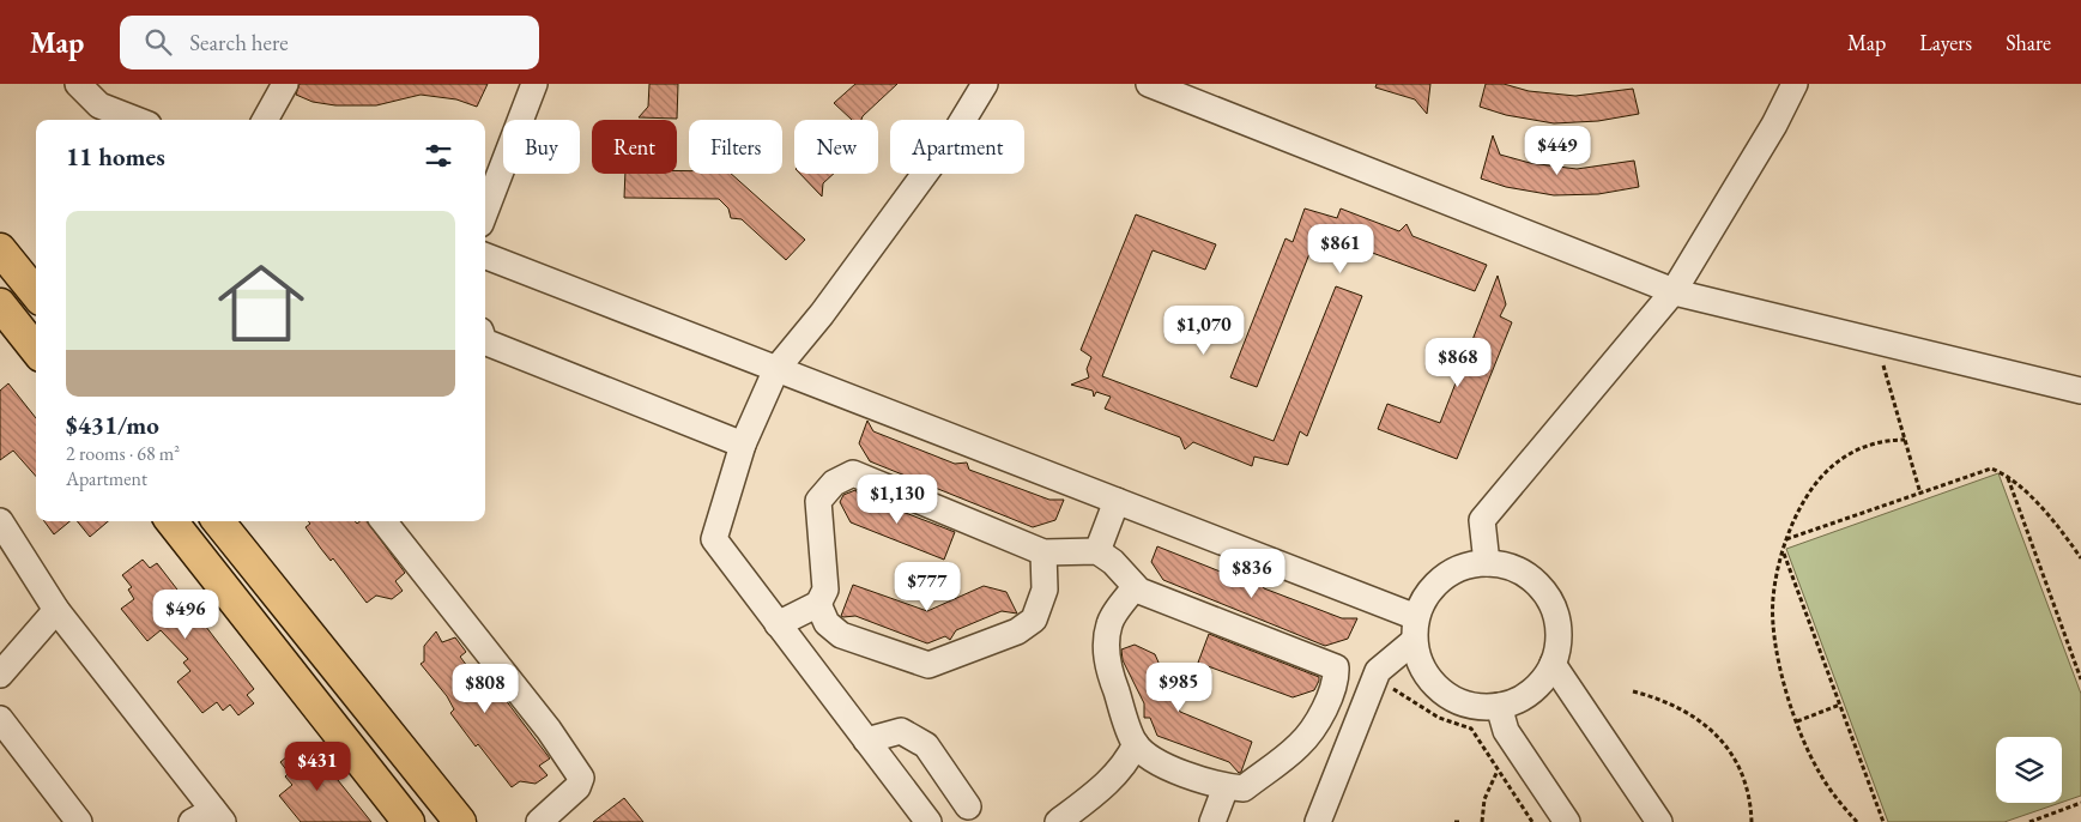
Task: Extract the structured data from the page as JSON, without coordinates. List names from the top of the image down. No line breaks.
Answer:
{"page":{"header":"Map","search":"Search here","nav":["Map","Layers","Share"],"chip":["Buy","Rent","Filters","New","Apartment"],"heading":"11 homes","price":["$449","$861","$1,070","$868","$1,130","$836","$777","$496","$985","$808","$431"],"list":[{"name":"$431/mo","note":"2 rooms · 68 m² · Apartment"}]}}
